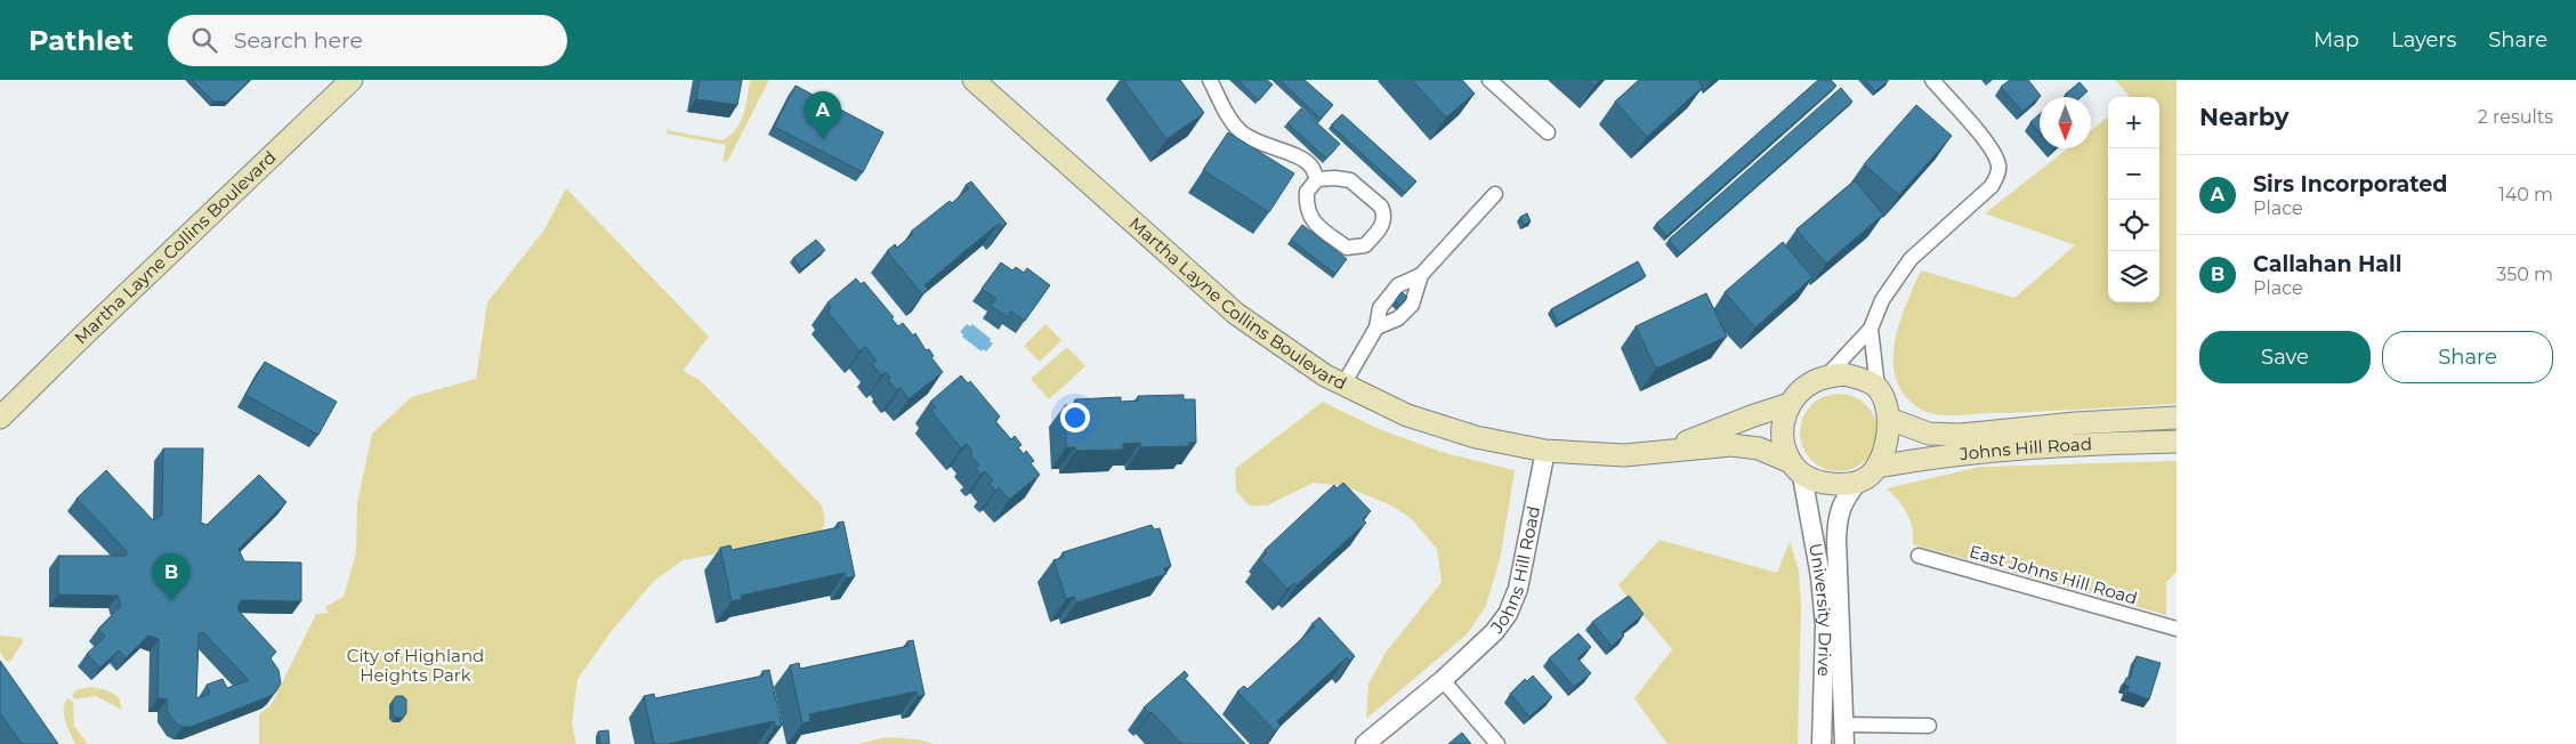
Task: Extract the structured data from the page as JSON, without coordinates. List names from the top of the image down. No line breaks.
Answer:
{"streets":{"main road":["Martha Layne Collins Boulevard","Johns Hill Road"],"street":["East Johns Hill Road","University Drive"]},"crossings":[["Martha Layne Collins Boulevard","Johns Hill Road"],["Johns Hill Road","University Drive"]],"parks":["City of Highland Heights Park"],"north":"bottom","page":{"header":"Pathlet","search":"Search here","nav":["Map","Layers","Share"],"heading":["Nearby","2 results"],"pins":["A","B"],"map_buttons":["+","−"],"list":[{"mark":"A","name":"Sirs Incorporated","note":"Place","value":"140 m"},{"mark":"B","name":"Callahan Hall","note":"Place","value":"350 m"}],"buttons":["Save","Share"]}}
